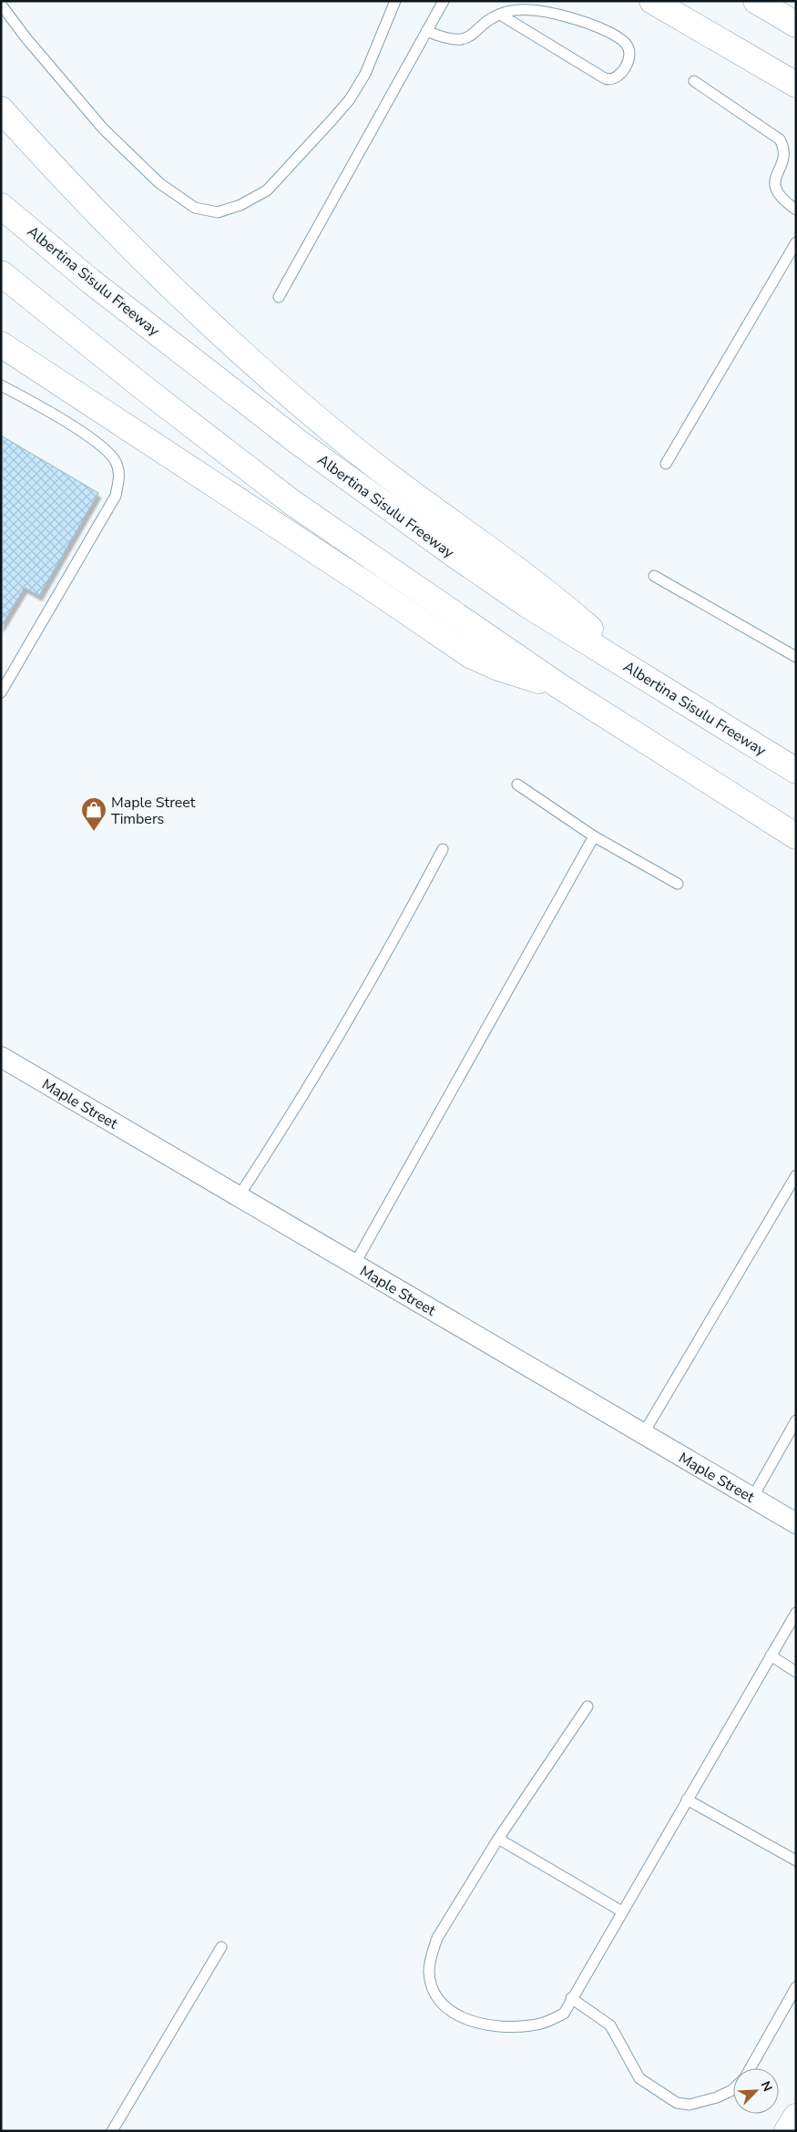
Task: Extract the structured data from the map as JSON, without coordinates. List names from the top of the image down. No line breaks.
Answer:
{"streets":{"main road":["Albertina Sisulu Freeway"],"street":["Maple Street"]},"places":{"shop":["Maple Street Timbers"]},"north":"top right"}
